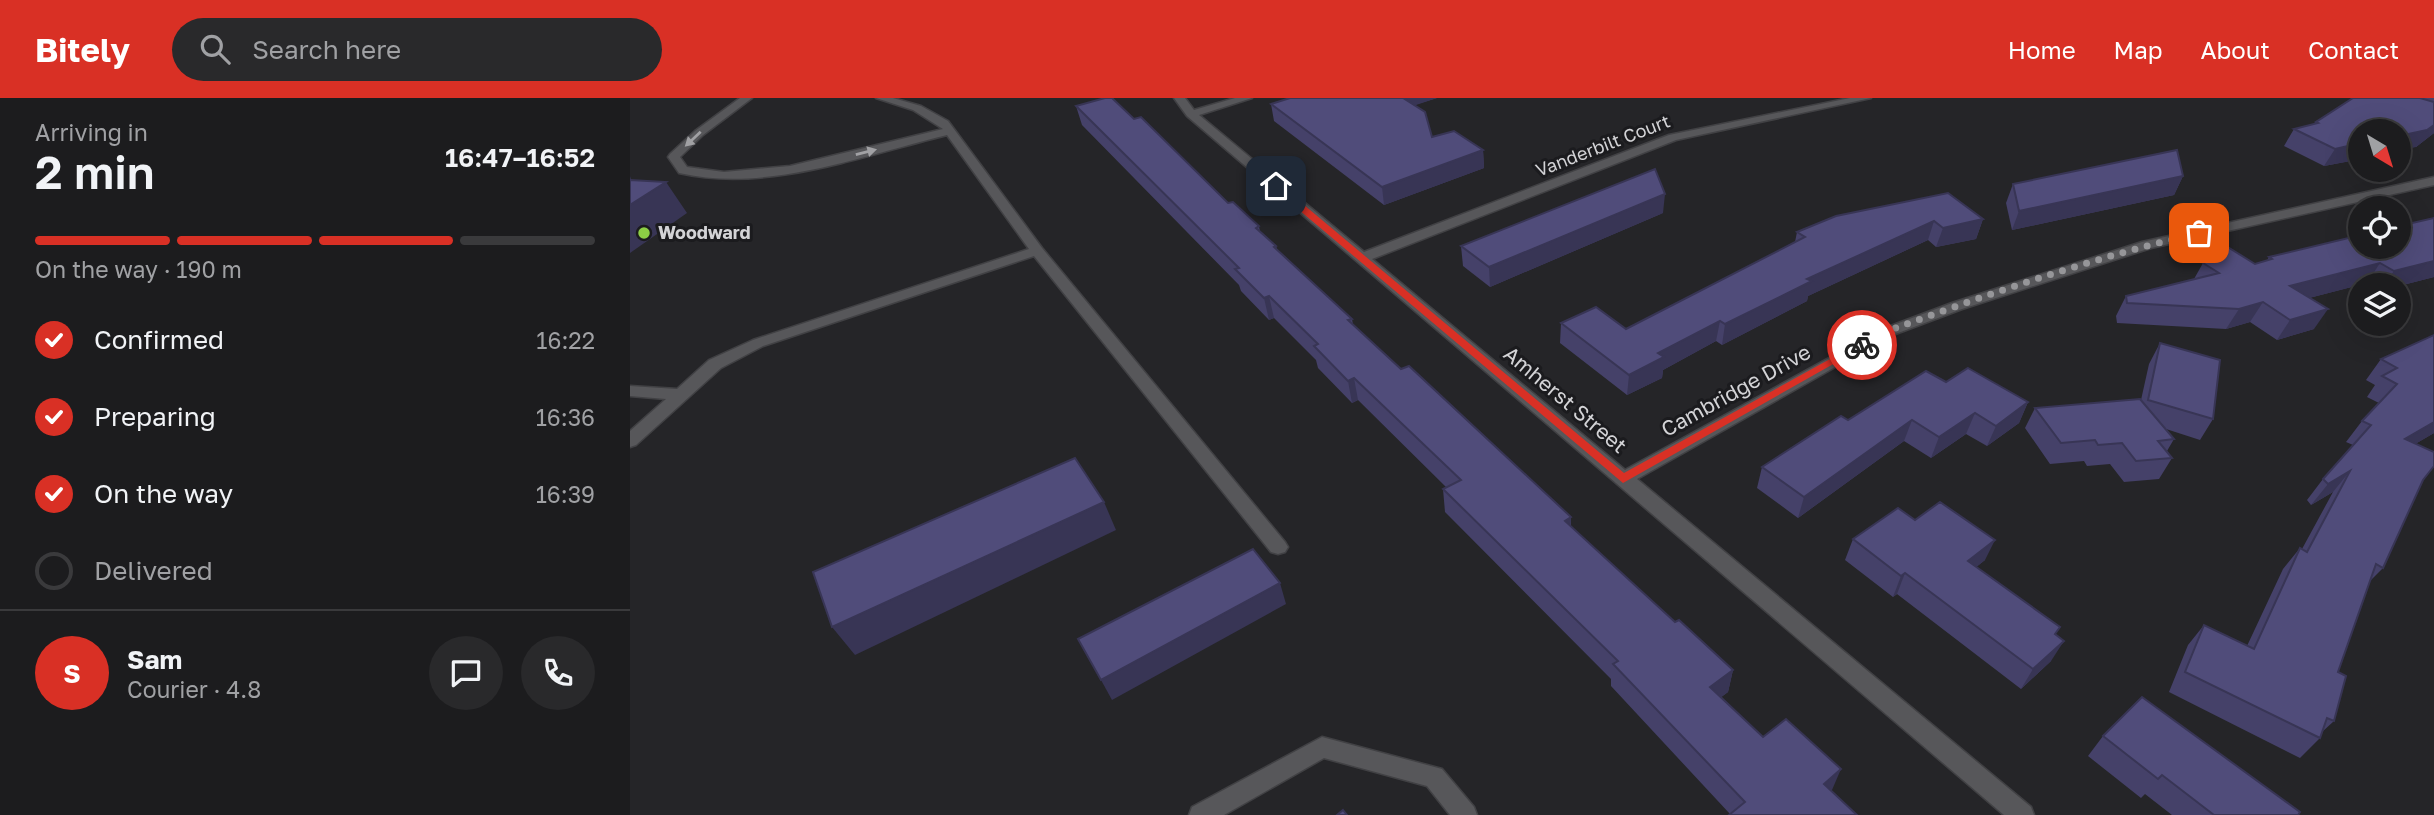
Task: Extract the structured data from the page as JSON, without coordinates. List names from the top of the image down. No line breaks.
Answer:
{"streets":{"street":["Vanderbilt Court","Cambridge Drive","Amherst Street"]},"crossings":[["Vanderbilt Court","Amherst Street"],["Cambridge Drive","Amherst Street"]],"places":["Woodward"],"north":"bottom right","page":{"header":"Bitely","search":"Search here","nav":["Home","Map","About","Contact"],"heading":["2 min","Arriving in","16:47–16:52"],"panel":["Sam","Courier · 4.8"],"bar":"On the way · 190 m","list":[["Confirmed","16:22"],["Preparing","16:36"],["On the way","16:39"],"Delivered"],"round":"S"}}
